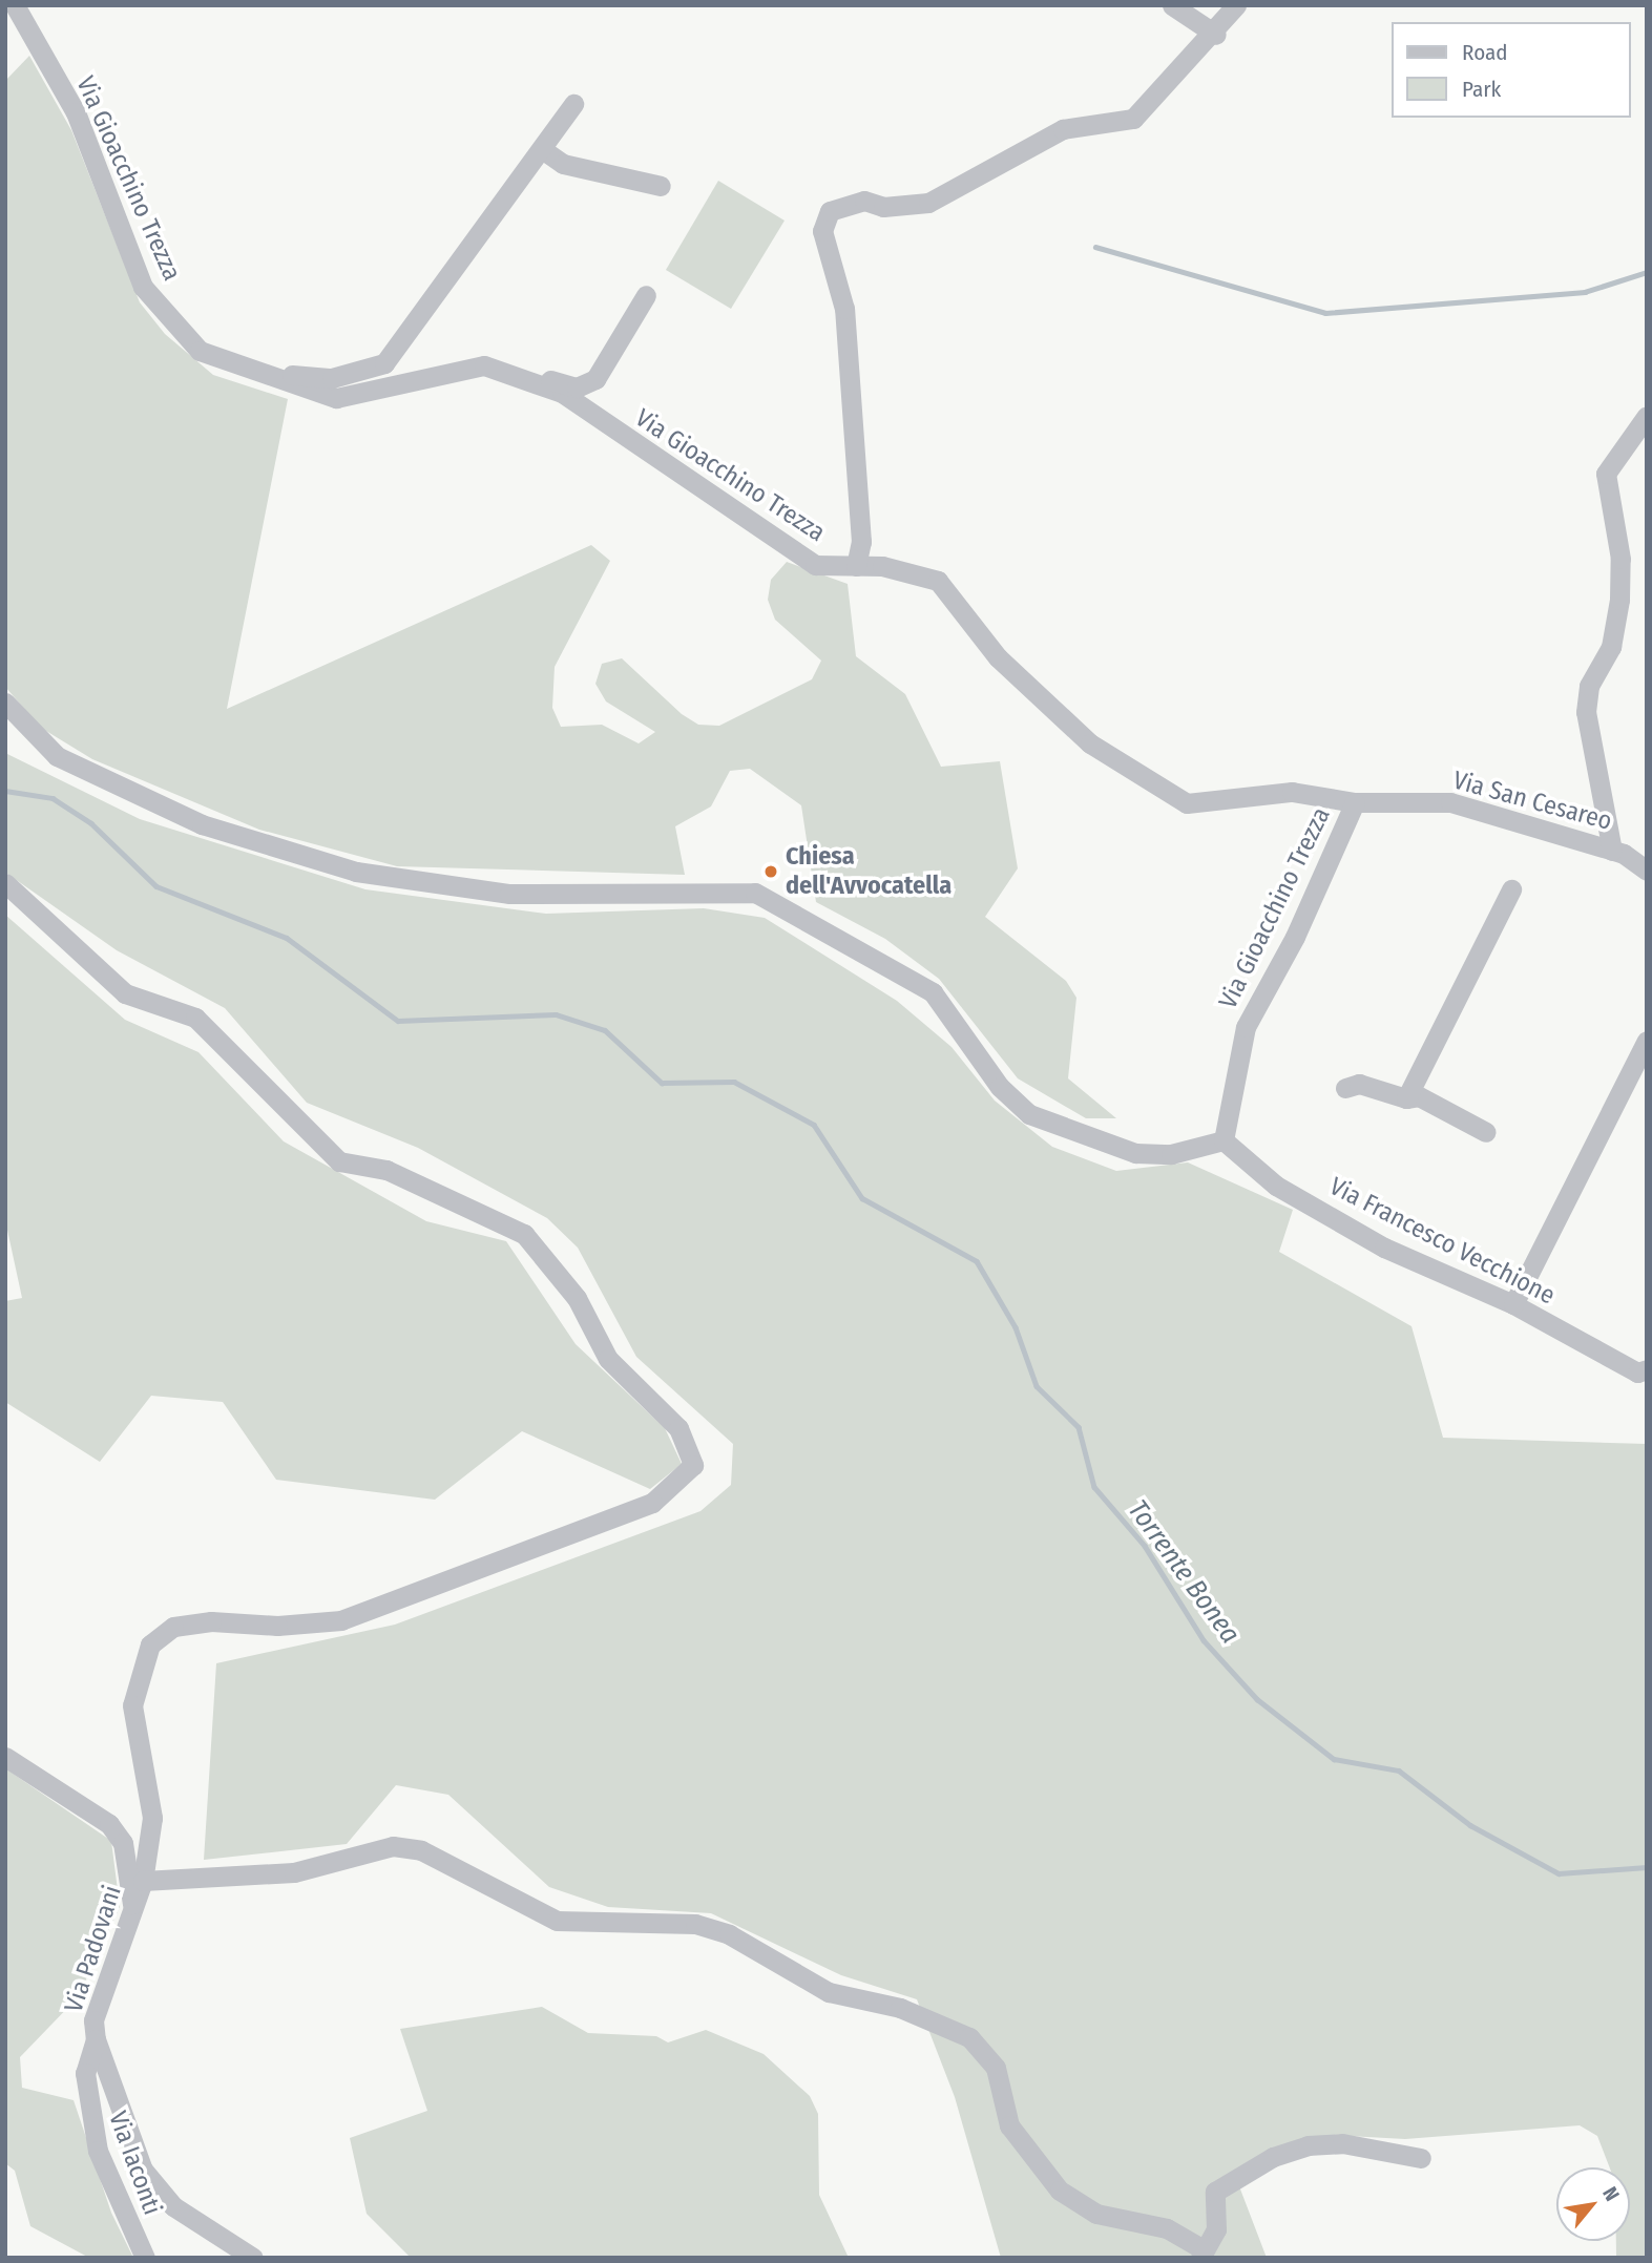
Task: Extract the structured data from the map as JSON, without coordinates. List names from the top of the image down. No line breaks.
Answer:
{"streets":{"street":["Via Gioacchino Trezza","Via San Cesareo","Via Francesco Vecchione","Via Padovani","Via Iaconti"]},"crossings":[["Via Gioacchino Trezza","Via San Cesareo"],["Via Gioacchino Trezza","Via Francesco Vecchione"],["Via Padovani","Via Iaconti"]],"water":["Torrente Bonea"],"places":["Chiesa dell'Avvocatella"],"legend":["Road","Park"],"north":"top right"}
